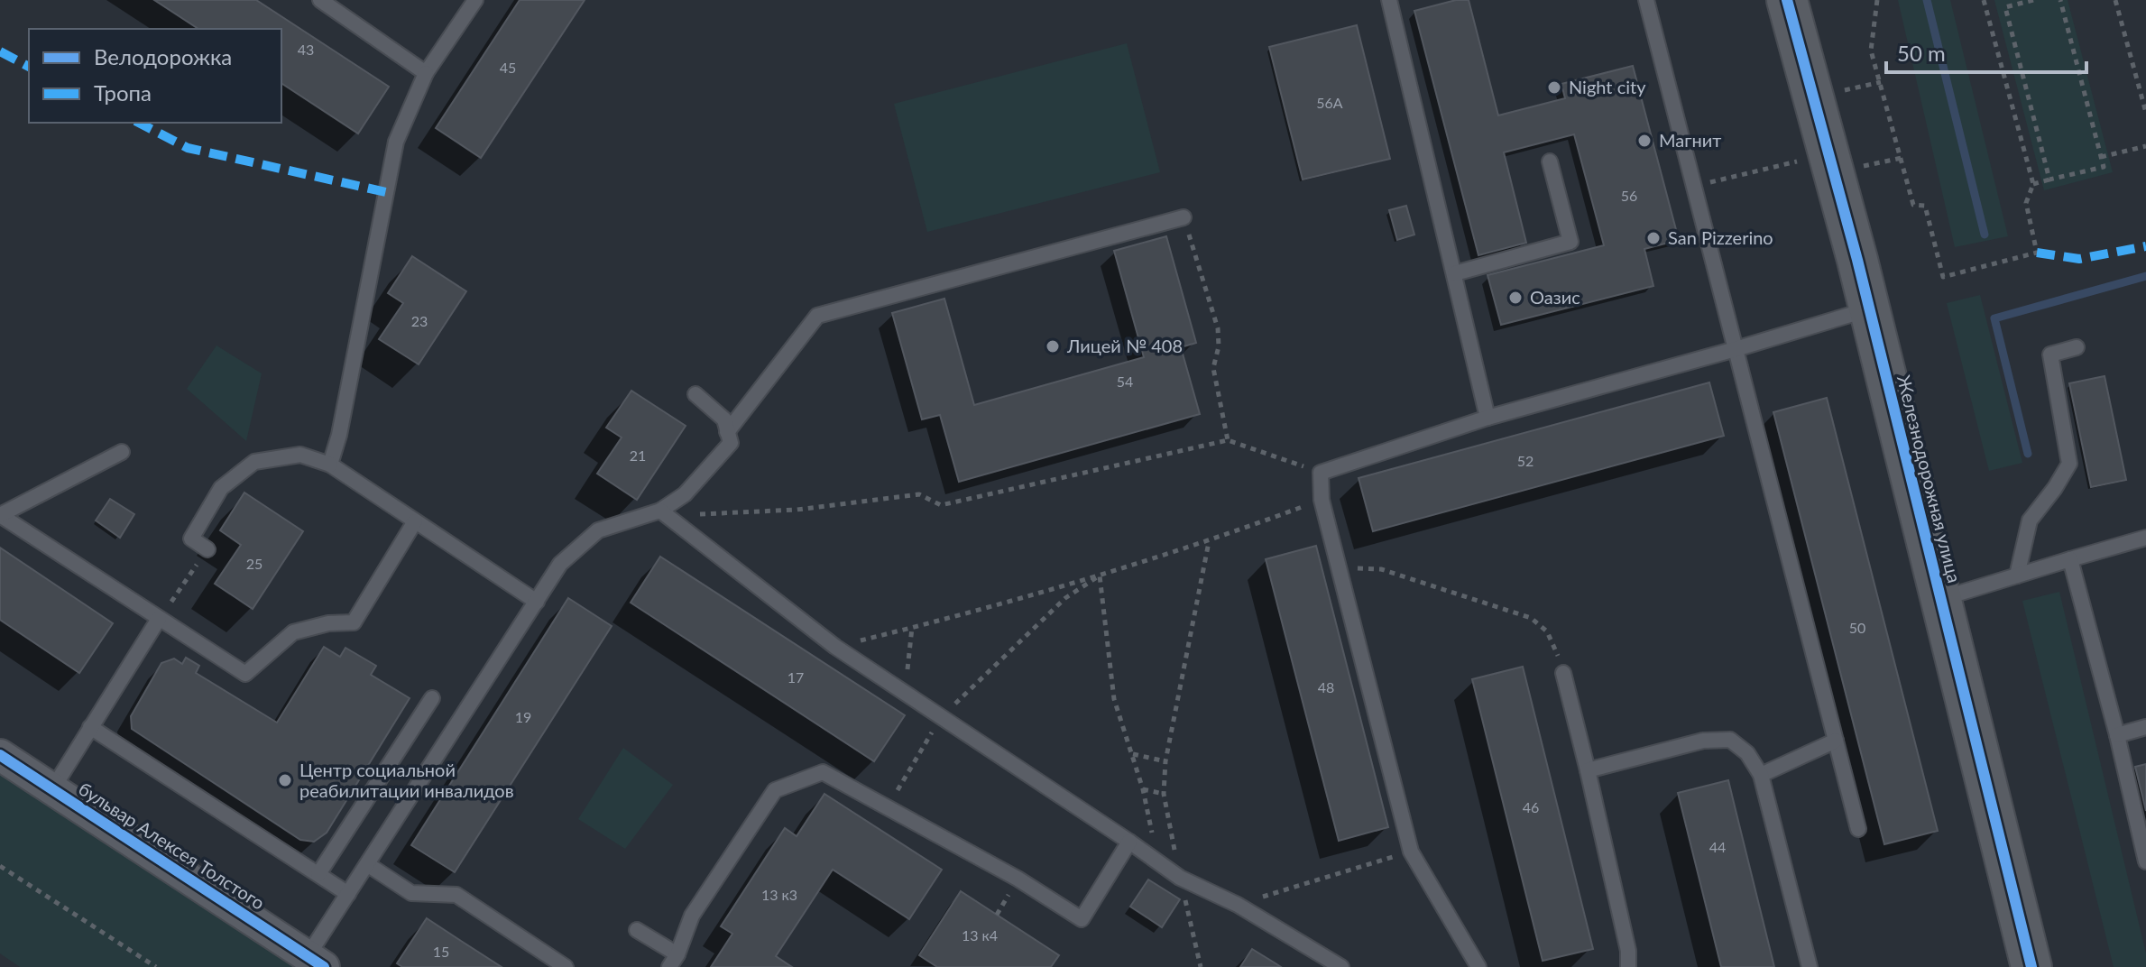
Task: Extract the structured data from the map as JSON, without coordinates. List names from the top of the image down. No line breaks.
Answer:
{"streets":{"street":["Железнодорожная улица","бульвар Алексея Толстого"]},"places":["Night city","Магнит","San Pizzerino","Оазис","Лицей № 408","Центр социальной реабилитации инвалидов"],"house_numbers":["43","45","56А","56","23","54","21","52","25","50","17","48","19","46","44","13 к3","13 к4","15"],"legend":["Велодорожка","Тропа"],"scale_bar":"50 m"}
